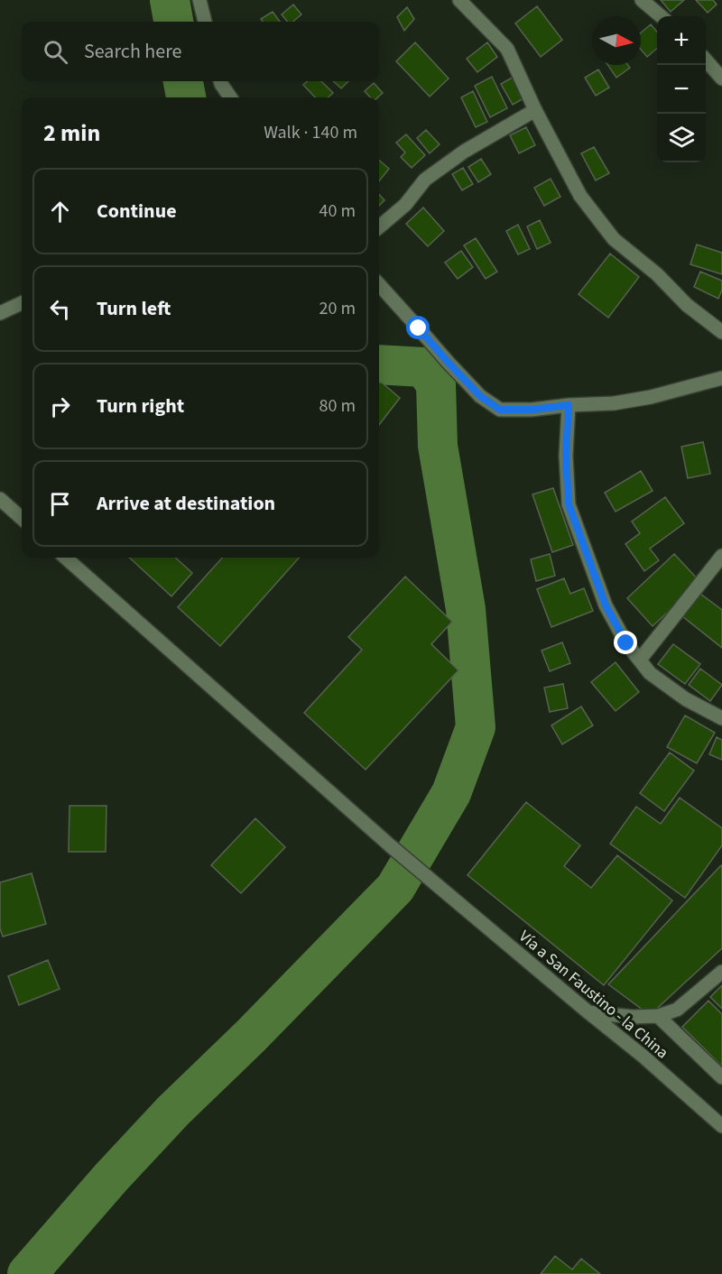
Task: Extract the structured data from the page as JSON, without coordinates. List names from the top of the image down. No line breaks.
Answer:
{"streets":{"street":["Vía a San Faustino - la China"]},"north":"right","page":{"map_buttons":["+","−"],"search":"Search here","heading":["2 min","Walk · 140 m"],"list":[["Continue","40 m"],["Turn left","20 m"],["Turn right","80 m"],"Arrive at destination"]}}
